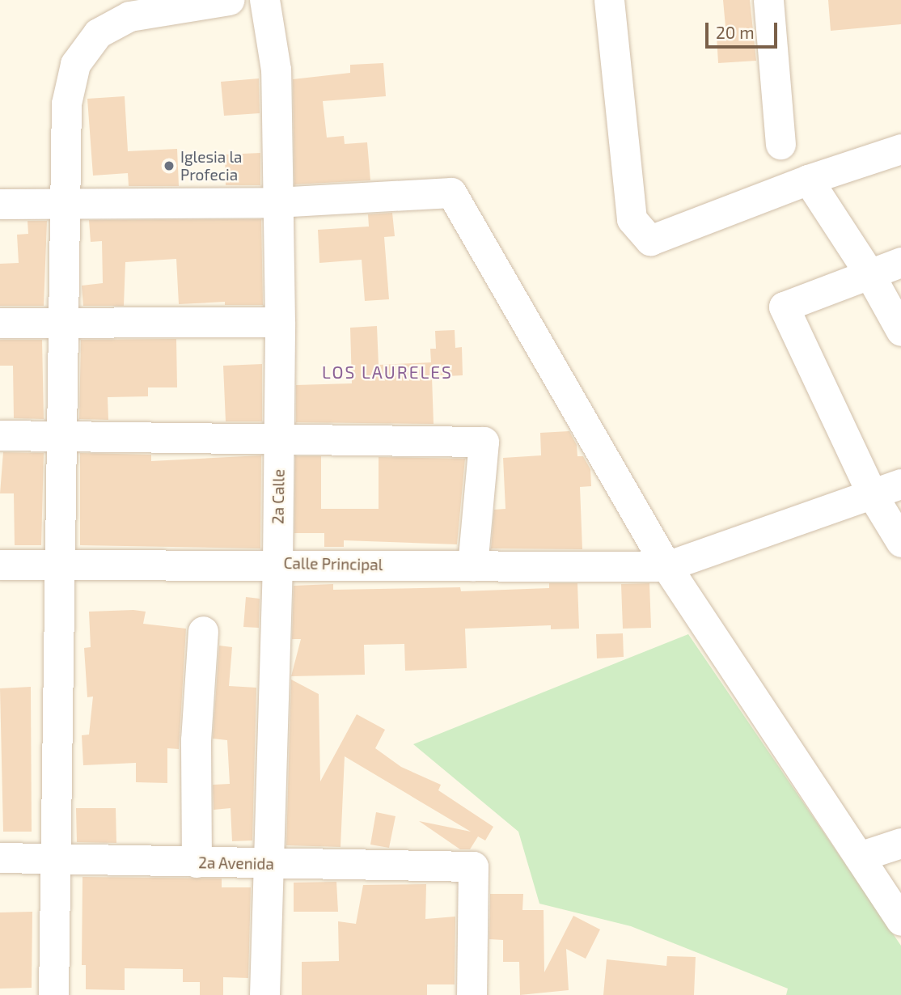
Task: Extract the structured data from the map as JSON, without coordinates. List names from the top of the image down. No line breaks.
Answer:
{"streets":{"street":["2a Calle","Calle Principal","2a Avenida"]},"crossings":[["2a Calle","Calle Principal"],["2a Calle","2a Avenida"]],"districts":["LOS LAURELES"],"places":["Iglesia la Profecia"],"scale_bar":"20 m"}
